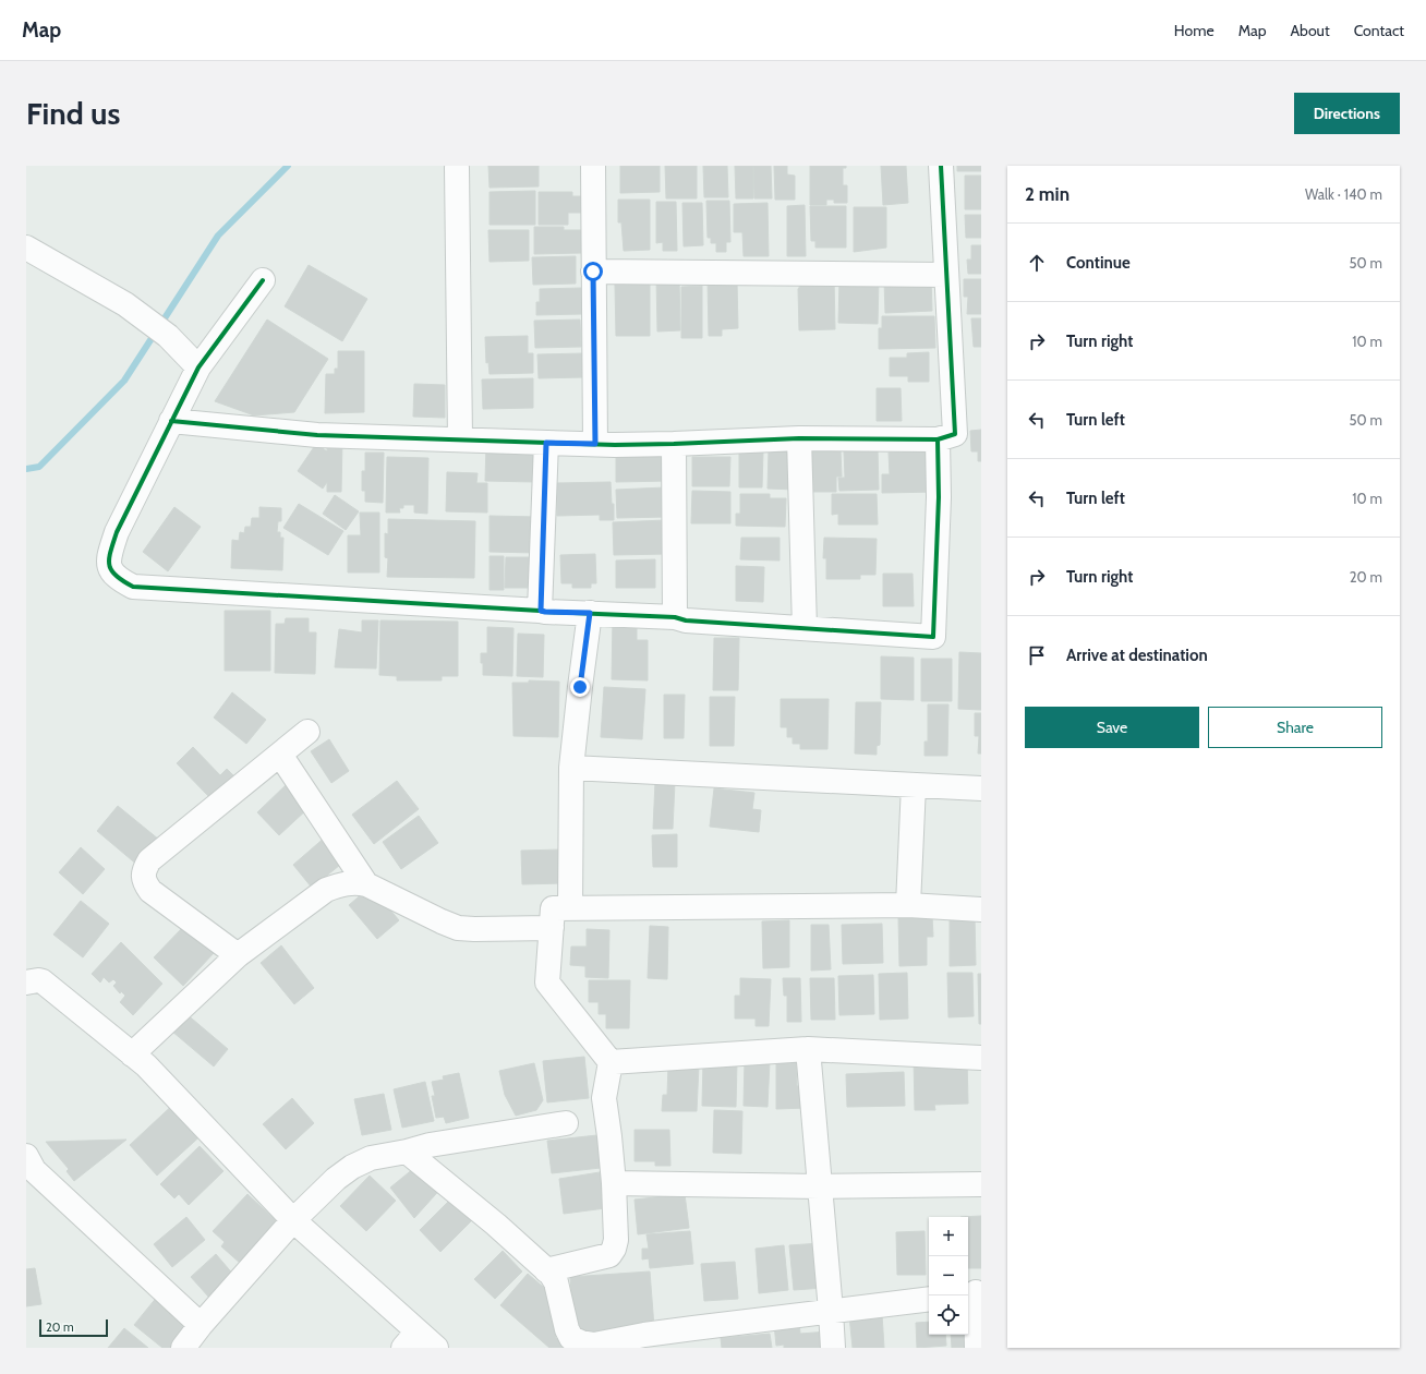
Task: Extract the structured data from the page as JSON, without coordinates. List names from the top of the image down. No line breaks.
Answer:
{"scale_bar":"20 m","page":{"header":"Map","nav":["Home","Map","About","Contact"],"buttons":["Directions",["Save","Share"]],"title":"Find us","heading":["2 min","Walk · 140 m"],"list":[["Continue","50 m"],["Turn right","10 m"],["Turn left","50 m"],["Turn left","10 m"],["Turn right","20 m"],"Arrive at destination"],"map_buttons":["+","−"],"scale":"20 m"}}
